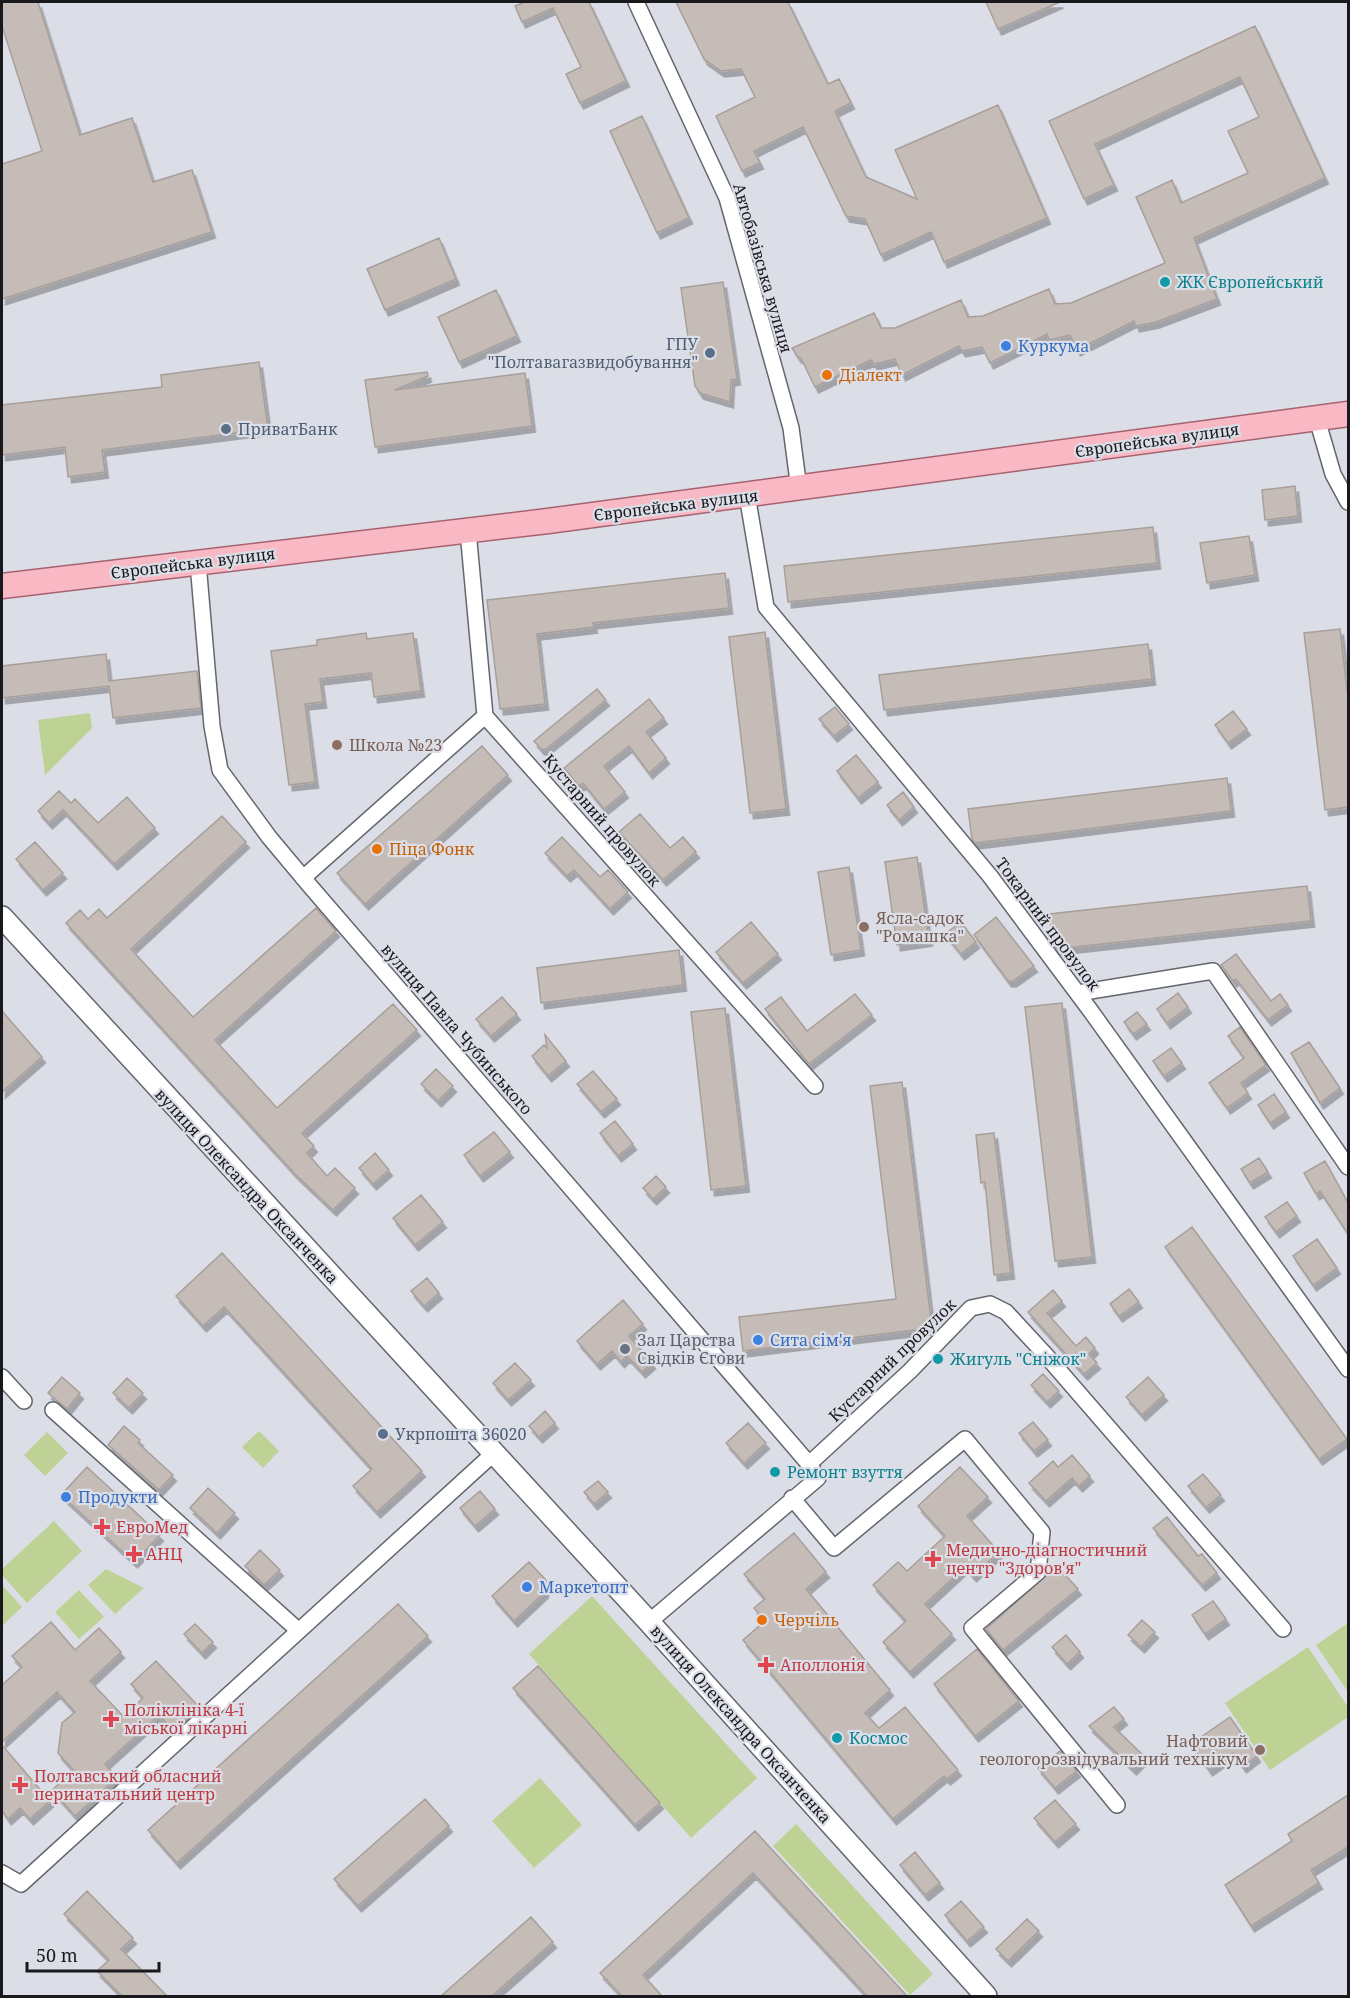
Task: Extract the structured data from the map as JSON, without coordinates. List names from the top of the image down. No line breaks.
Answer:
{"streets":{"main road":["Європейська вулиця","вулиця Олександра Оксанченка"],"street":["Автобазівська вулиця","Кустарний провулок","Токарний провулок","вулиця Павла Чубинського"]},"crossings":[["Автобазівська вулиця","Європейська вулиця"],["Європейська вулиця","Токарний провулок"],["Європейська вулиця","вулиця Павла Чубинського"],["Кустарний провулок","вулиця Павла Чубинського"]],"places":{"other":["ЖК Європейський","Куркума","ГПУ \"Полтавагазвидобування\"","Діалект","ПриватБанк","Школа №23","Піца Фонк","Ясла-садок \"Ромашка\"","Сита сім'я","Зал Царства Cвідків Єгови","Жигуль \"Сніжок\"","Укрпошта 36020","Ремонт взуття","Продукти","Маркетопт","Черчіль","Космос","Нафтовий геологорозвідувальний технікум"],"health":["ЕвроМед","АНЦ","Медично-діагностичний центр \"Здоров'я\"","Аполлонія","Поліклініка 4-ї міської лікарні","Полтавський обласний перинатальний центр"]},"scale_bar":"50 m"}
